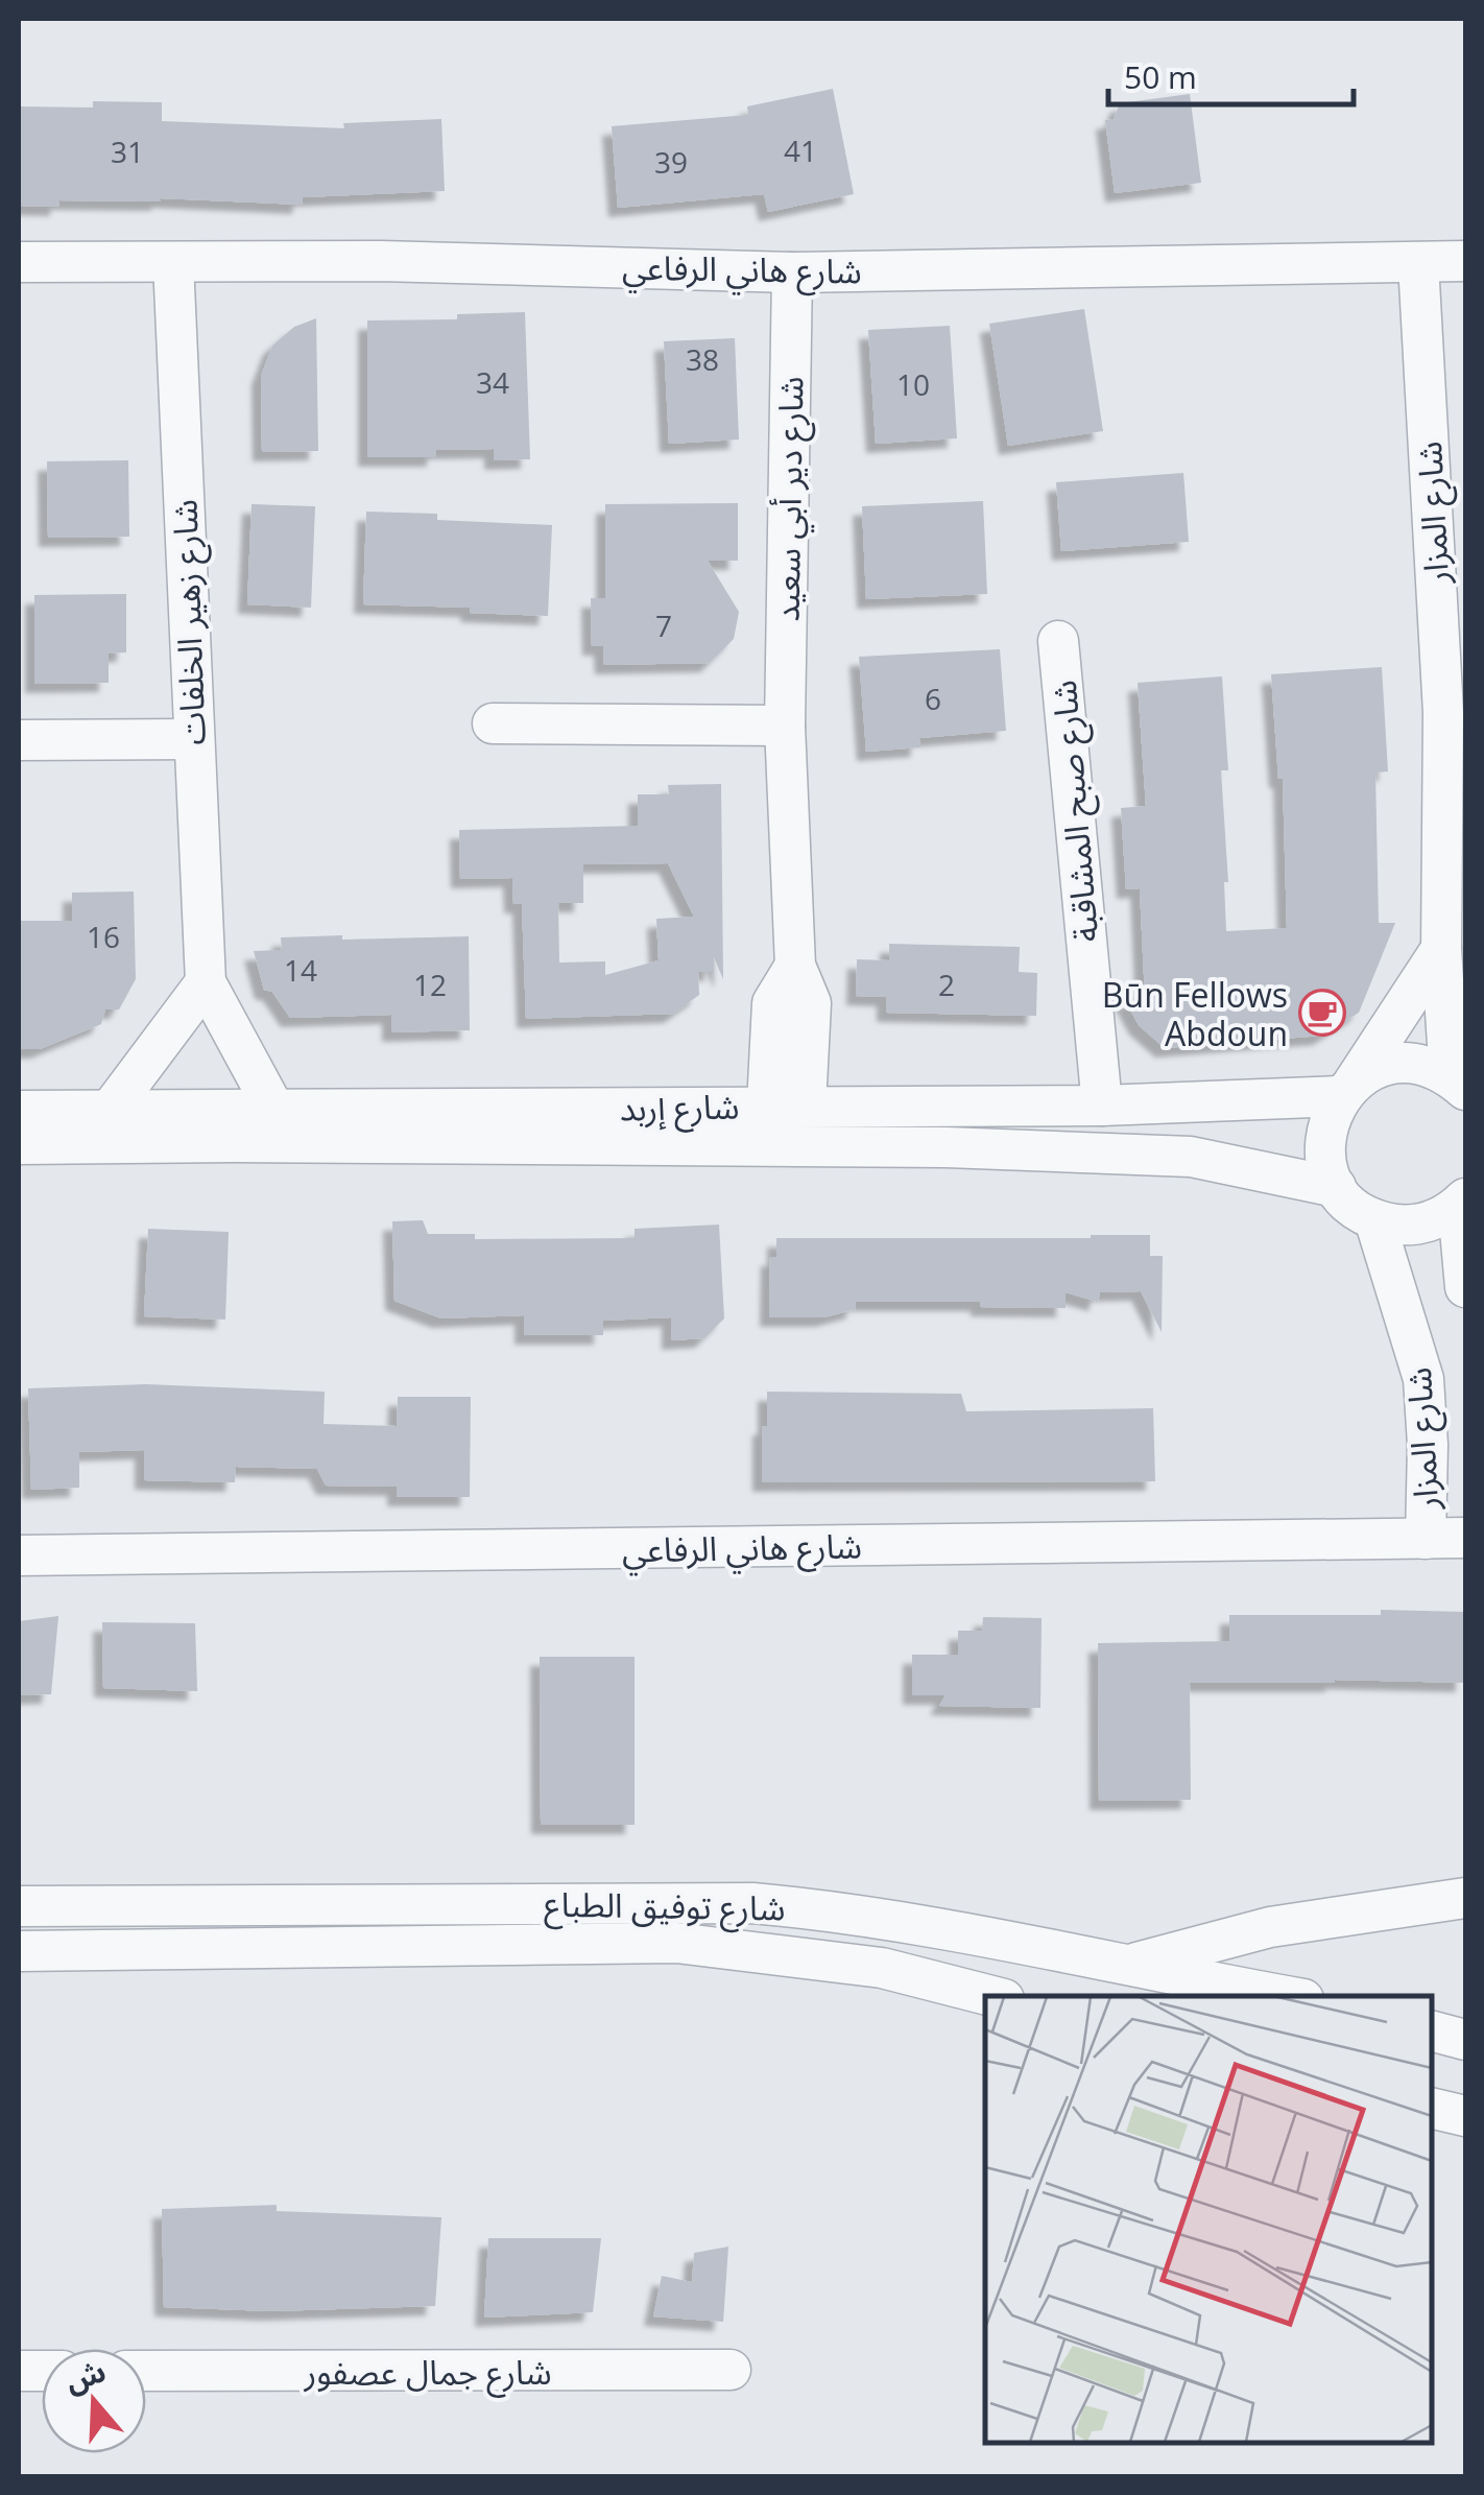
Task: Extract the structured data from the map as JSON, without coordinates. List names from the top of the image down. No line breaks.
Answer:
{"streets":{"street":["شارع هاني الرفاعي","شارع دير أبي سعيد","شارع المزار","شارع زهير الخلفات","شارع صبح المشاقبة","شارع إربد","شارع توفيق الطباع","شارع جمال عصفور"]},"crossings":[["شارع هاني الرفاعي","شارع دير أبي سعيد"],["شارع هاني الرفاعي","شارع المزار"],["شارع هاني الرفاعي","شارع زهير الخلفات"],["شارع دير أبي سعيد","شارع إربد"],["شارع المزار","شارع إربد"],["شارع زهير الخلفات","شارع إربد"],["شارع صبح المشاقبة","شارع إربد"]],"places":{"cafe":["Būn Fellows Abdoun"]},"house_numbers":["41","31","39","38","34","10","7","6","16","14","12","2"],"scale_bar":"50 m","north":"top"}
